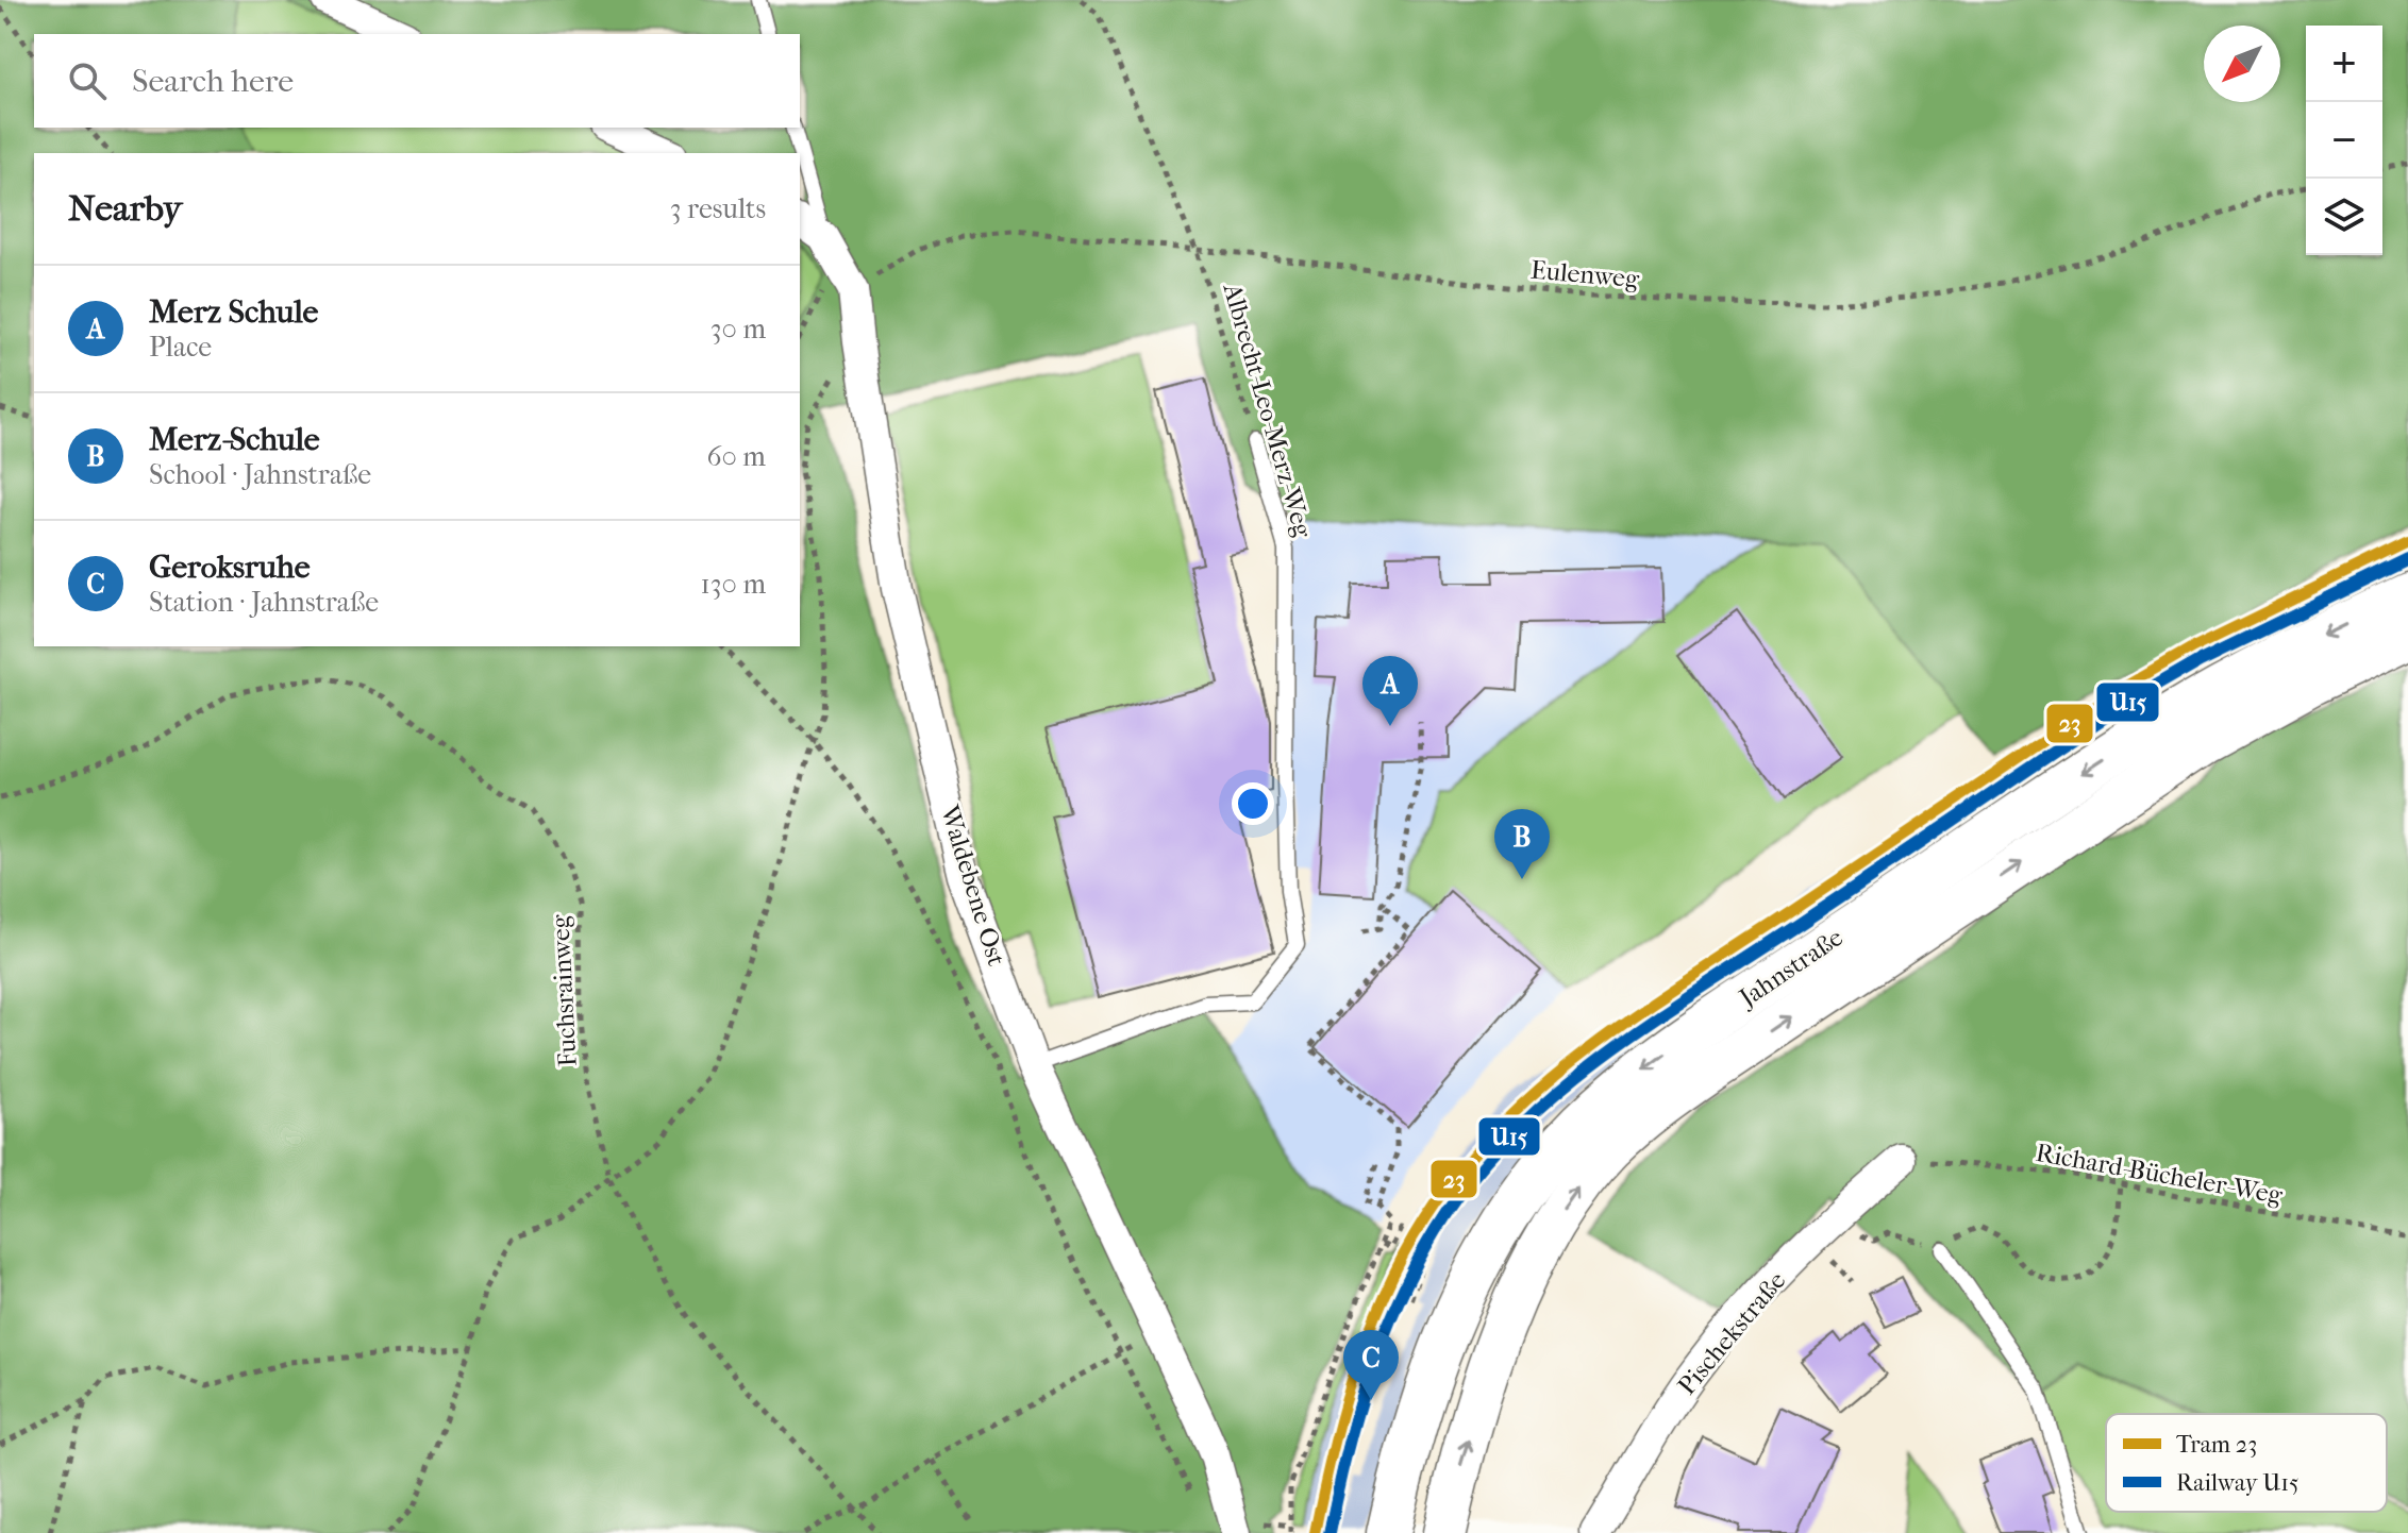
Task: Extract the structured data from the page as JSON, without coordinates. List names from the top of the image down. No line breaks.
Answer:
{"streets":{"main road":["Jahnstraße"],"street":["Waldebene Ost","Pischekstraße"],"lane":["Albrecht-Leo-Merz-Weg"],"path":["Eulenweg","Fuchsrainweg","Richard-Bücheler-Weg"]},"crossings":[["Eulenweg","Albrecht-Leo-Merz-Weg"],["Eulenweg","Waldebene Ost"],["Albrecht-Leo-Merz-Weg","Waldebene Ost"],["Richard-Bücheler-Weg","Pischekstraße"]],"lines":["tram line 23","rail line U15"],"legend":["Tram 23","Railway U15"],"north":"bottom left","page":{"map_buttons":["+","−"],"search":"Search here","heading":["Nearby","3 results"],"list":[{"mark":"A","name":"Merz Schule","note":"Place","value":"30 m"},{"mark":"B","name":"Merz-Schule","note":"School · Jahnstraße","value":"60 m"},{"mark":"C","name":"Geroksruhe","note":"Station · Jahnstraße","value":"130 m"}],"pins":["A","B","C"]}}
